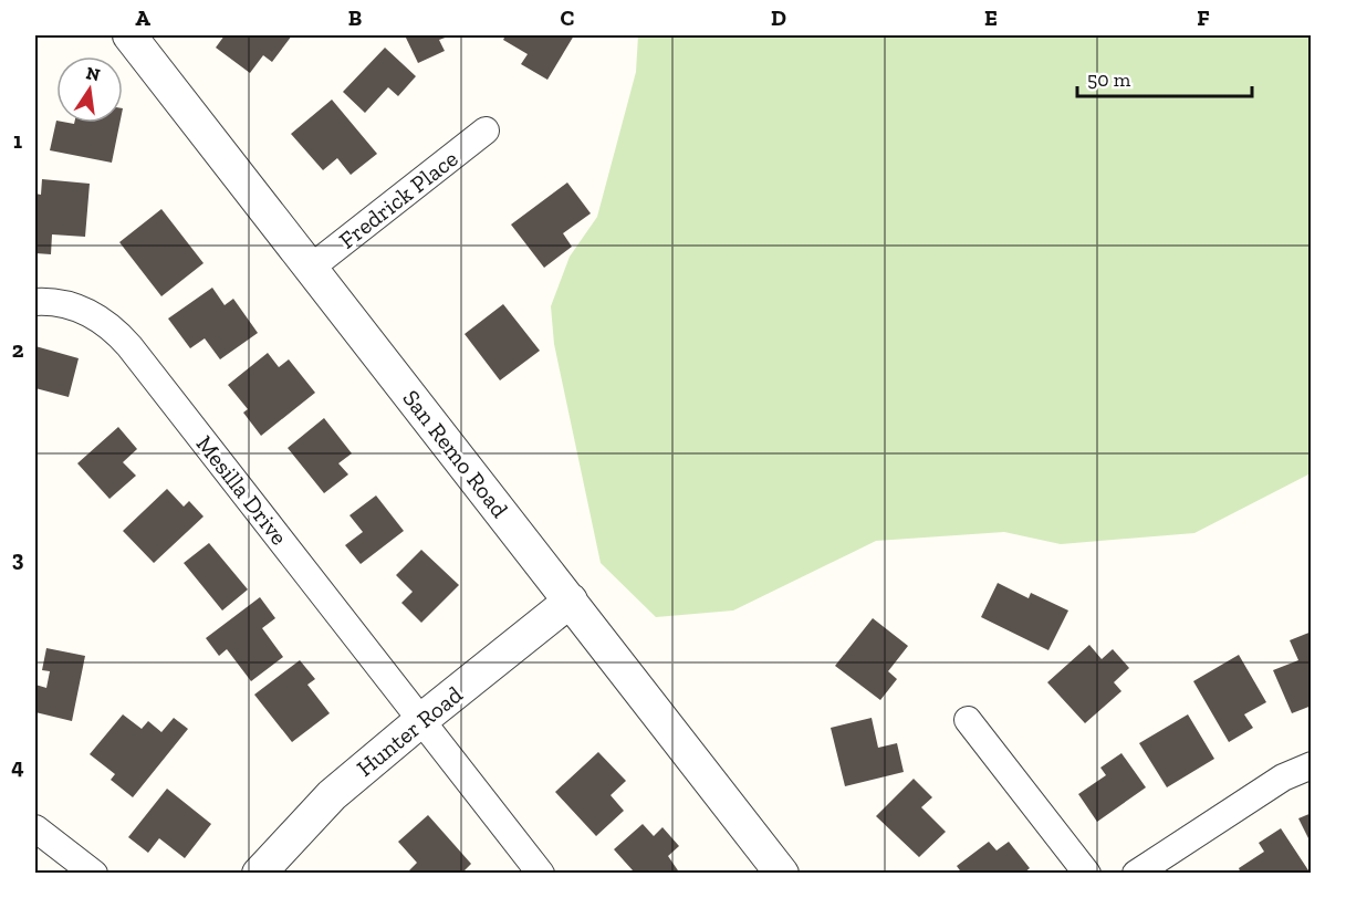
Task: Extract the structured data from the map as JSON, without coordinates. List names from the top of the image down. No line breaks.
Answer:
{"streets":{"street":["Fredrick Place","San Remo Road","Mesilla Drive","Hunter Road"]},"crossings":[["Fredrick Place","San Remo Road"],["San Remo Road","Hunter Road"],["Mesilla Drive","Hunter Road"]],"scale_bar":"50 m","north":"top","grid":{"columns":["A","B","C","D","E","F"],"rows":["1","2","3","4"]}}
